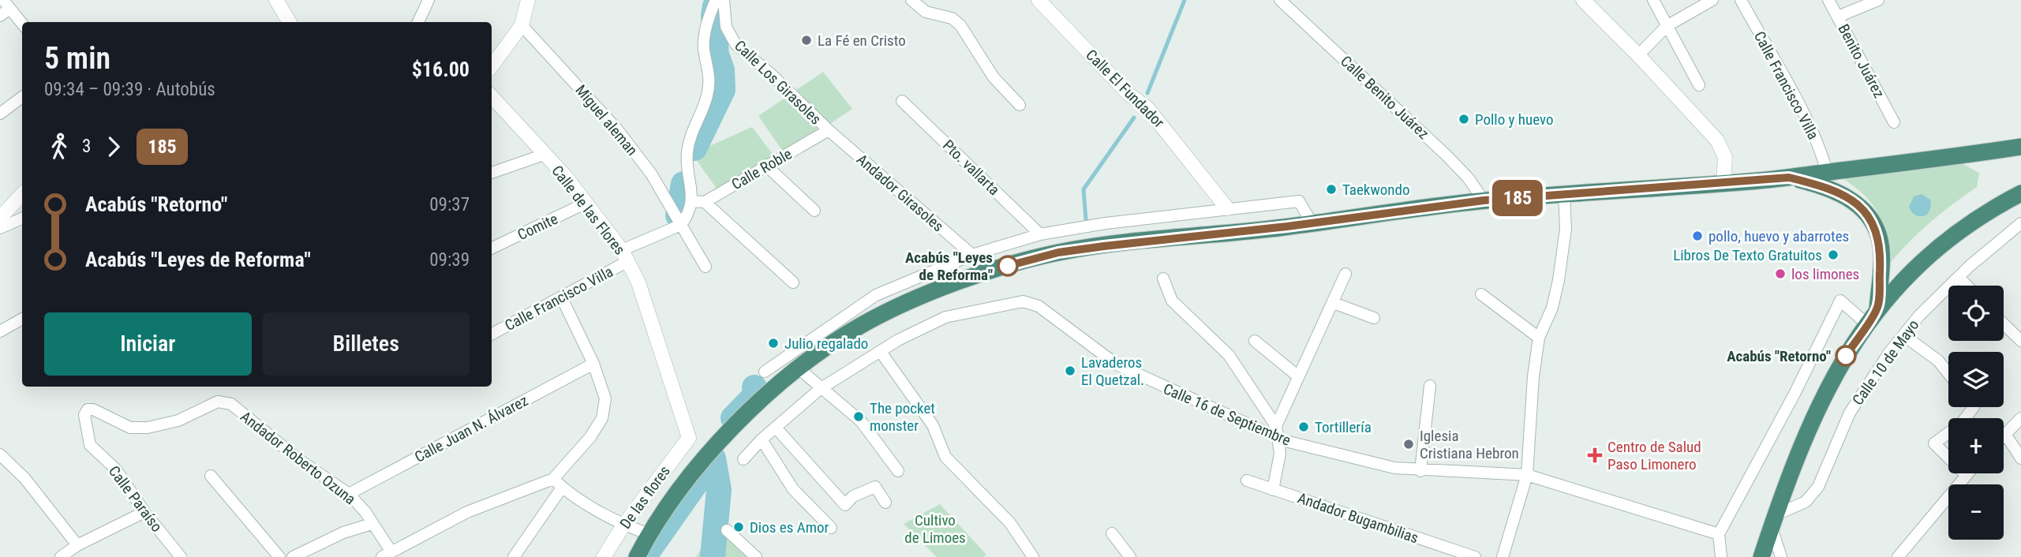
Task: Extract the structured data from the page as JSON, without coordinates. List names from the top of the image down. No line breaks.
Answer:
{"streets":{"street":["Benito Juárez","Calle Los Girasoles","Calle Francisco Villa","Calle El Fundador","Calle Benito Juárez","Miguel aleman","Pto. vallarta","Calle Roble","Andador Girasoles","Calle de las Flores","Comite","Calle 10 de Mayo","Calle 16 de Septiembre","Calle Juan N. Álvarez","Andador Roberto Ozuna","De las flores","Calle Paraíso","Andador Bugambilias"]},"crossings":[["Calle Los Girasoles","Calle Roble"],["Calle Los Girasoles","Andador Girasoles"],["Calle Francisco Villa","Miguel aleman"],["Calle Francisco Villa","Calle de las Flores"],["Calle Roble","Andador Girasoles"],["Calle de las Flores","Comite"],["Calle de las Flores","De las flores"],["Calle Juan N. Álvarez","Andador Roberto Ozuna"],["Andador Roberto Ozuna","Calle Paraíso"]],"parks":["Cultivo de Limoes"],"places":{"other":["La Fé en Cristo","Pollo y huevo","Taekwondo","pollo, huevo y abarrotes","Libros De Texto Gratuitos","Acabús \"Leyes de Reforma\"","los limones","Julio regalado","Acabús \"Retorno\"","Lavaderos El Quetzal.","The pocket monster","Tortillería","Iglesia Cristiana Hebron","Dios es Amor"],"health":["Centro de Salud Paso Limonero"]},"lines":["bus line 185"],"page":{"on_map":"185","heading":["5 min","09:34 – 09:39 · Autobús","$16.00"],"legs":["3","185"],"list":[{"name":"Acabús \"Retorno\"","value":"09:37"},{"name":"Acabús \"Leyes de Reforma\"","value":"09:39"}],"map_buttons":["+","−"],"buttons":["Iniciar","Billetes"]}}
